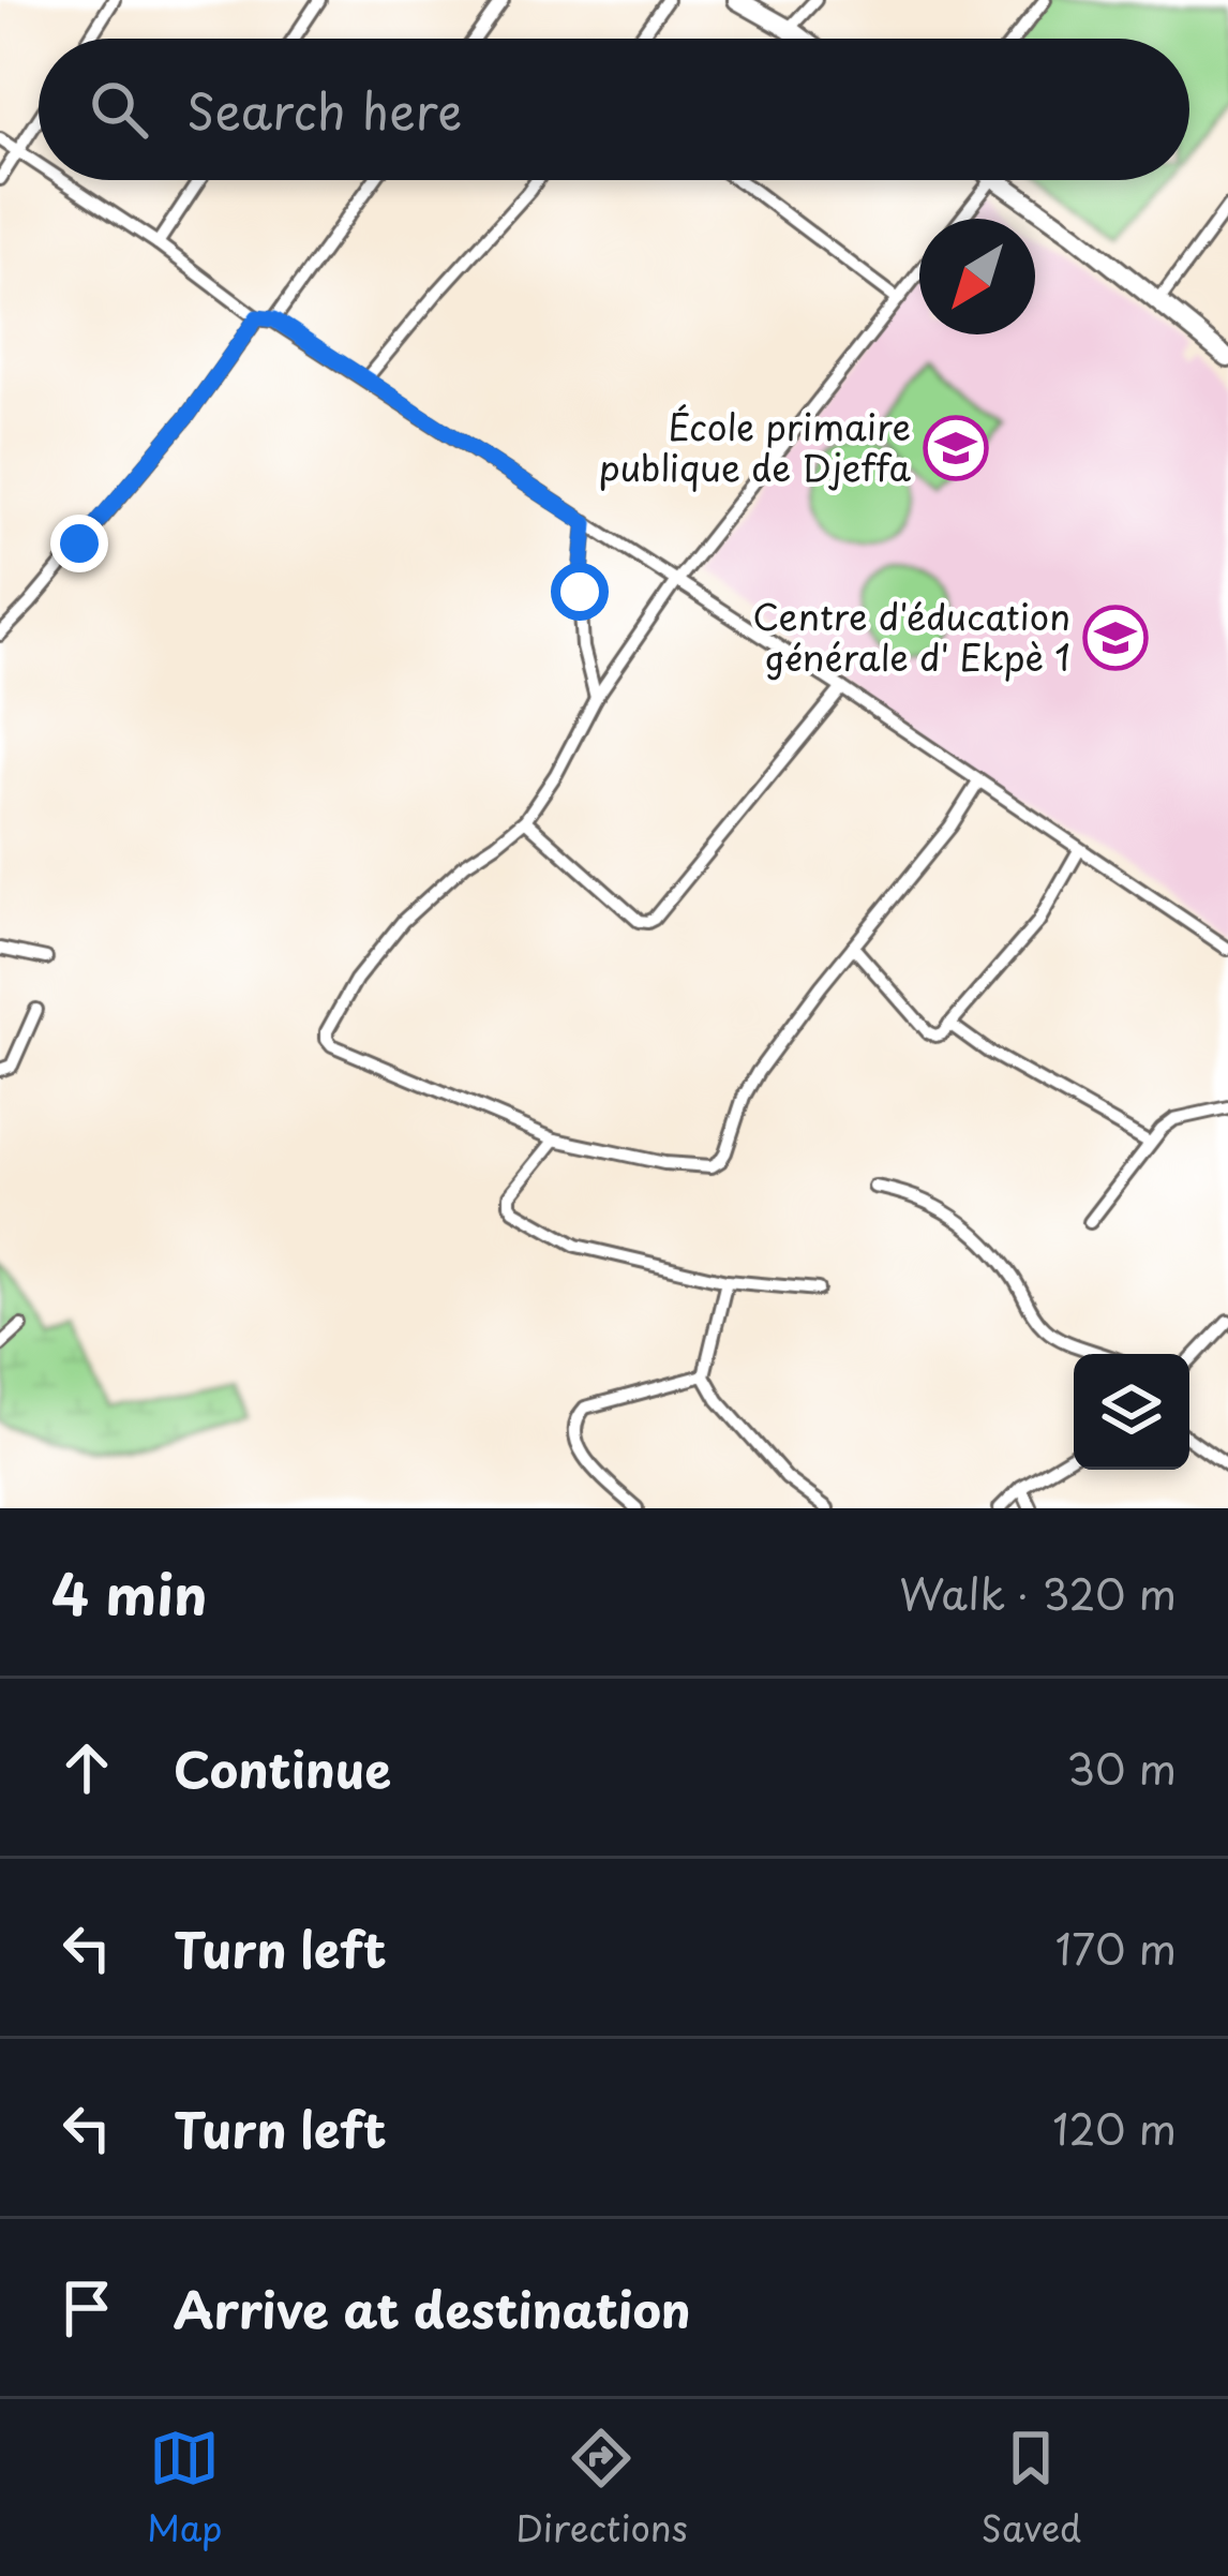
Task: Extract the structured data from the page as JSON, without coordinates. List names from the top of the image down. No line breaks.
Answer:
{"places":{"school or university":["École primaire publique de Djeffa","Centre d'éducation générale d' Ekpè 1"]},"north":"bottom left","page":{"search":"Search here","heading":["4 min","Walk · 320 m"],"list":[["Continue","30 m"],["Turn left","170 m"],["Turn left","120 m"],"Arrive at destination"],"nav":["Map","Directions","Saved"]}}
